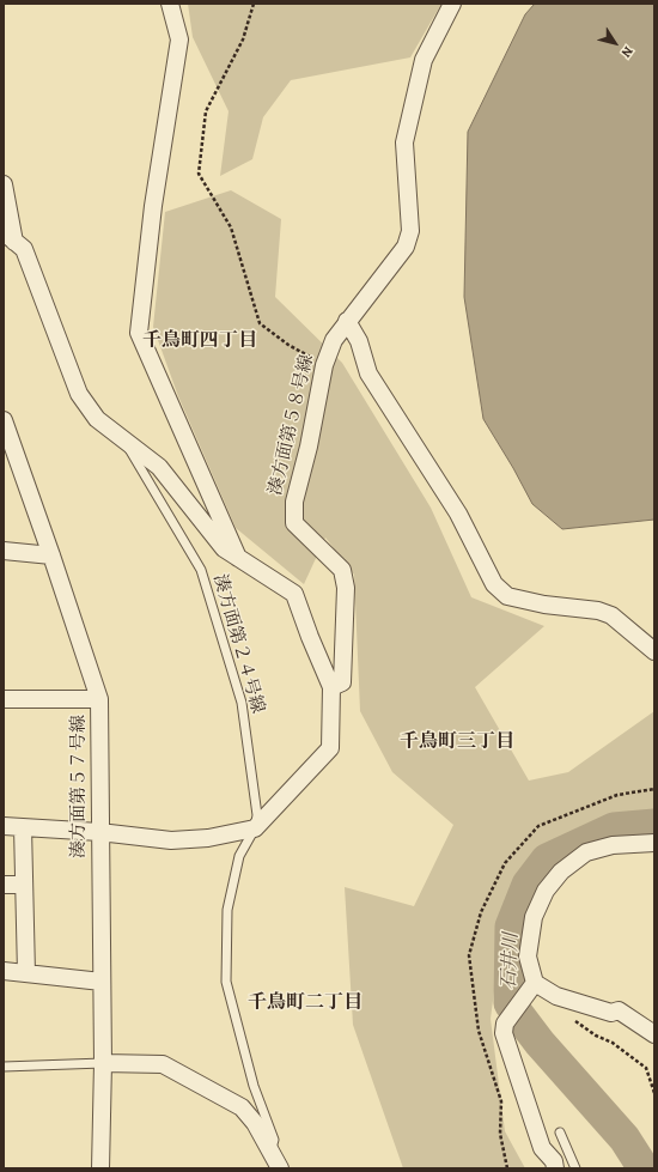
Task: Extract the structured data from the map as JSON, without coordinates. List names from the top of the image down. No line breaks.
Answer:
{"streets":{"street":["湊方面第５８号線","湊方面第５７号線"],"lane":["湊方面第２４号線"]},"districts":["千鳥町四丁目","千鳥町三丁目","千鳥町二丁目"],"water":["石井川"],"north":"bottom right"}
